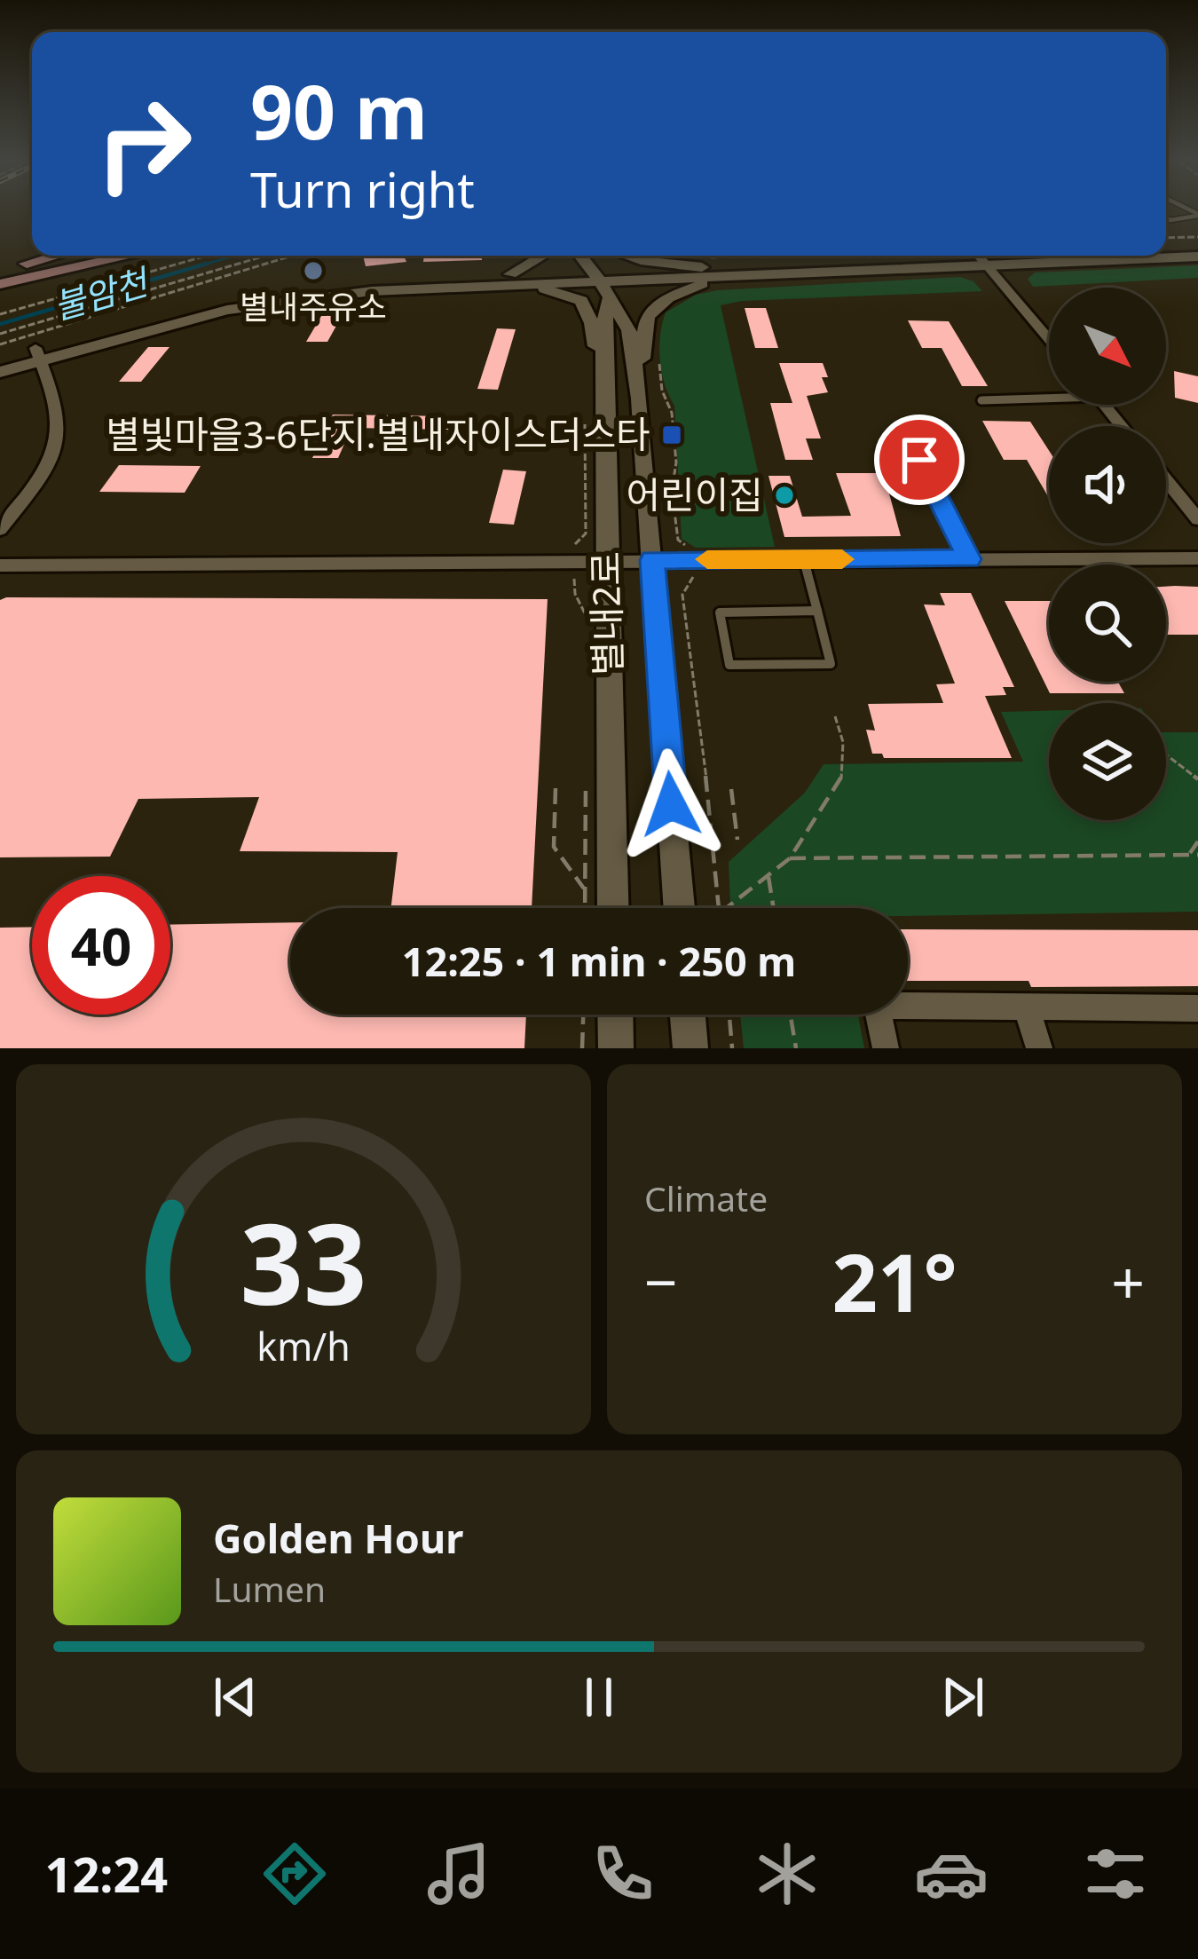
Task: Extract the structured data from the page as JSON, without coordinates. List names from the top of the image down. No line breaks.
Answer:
{"streets":{"street":["별내2로"]},"water":["불암천"],"places":{"other":["별내주유소","어린이집"],"transit":["별빛마을3-6단지.별내자이스더스타"]},"north":"bottom right","page":{"turn":["90 m","Turn right"],"limit":"40","trip":"12:25 · 1 min · 250 m","tile":"Climate","heat":["−","21°","+"],"song":["Golden Hour","Lumen"],"tabs":"12:24","gauge":["33","km/h"]}}
